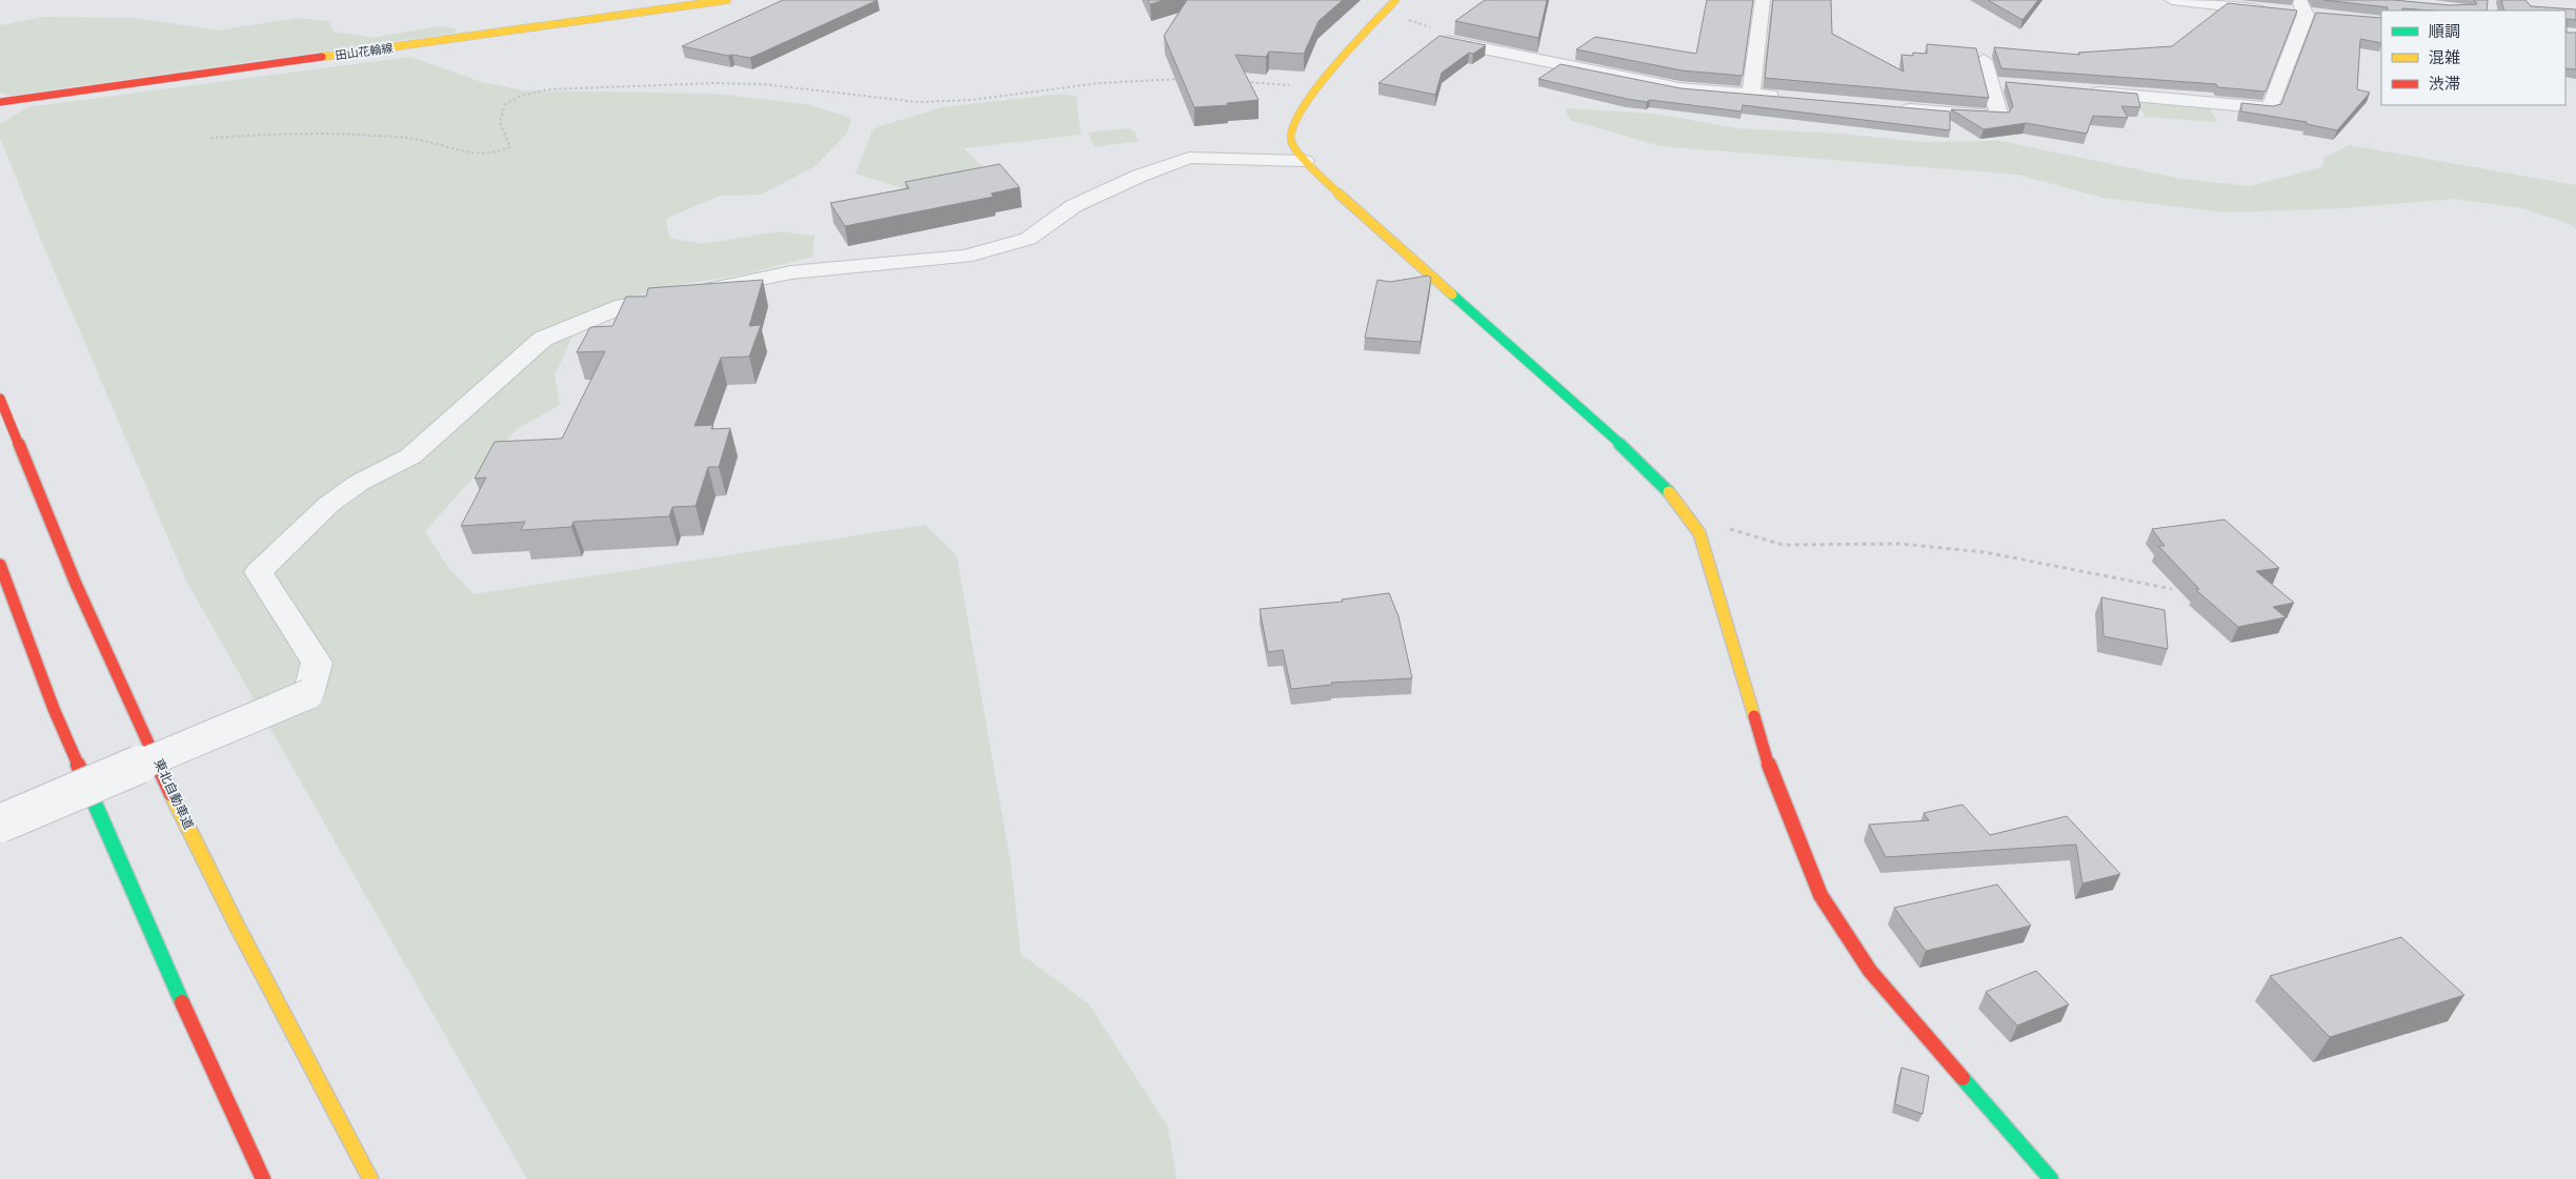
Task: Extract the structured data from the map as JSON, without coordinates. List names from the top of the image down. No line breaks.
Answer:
{"streets":{"main road":["田山花輪線","東北自動車道"]},"legend":["順調","混雑","渋滞"]}
